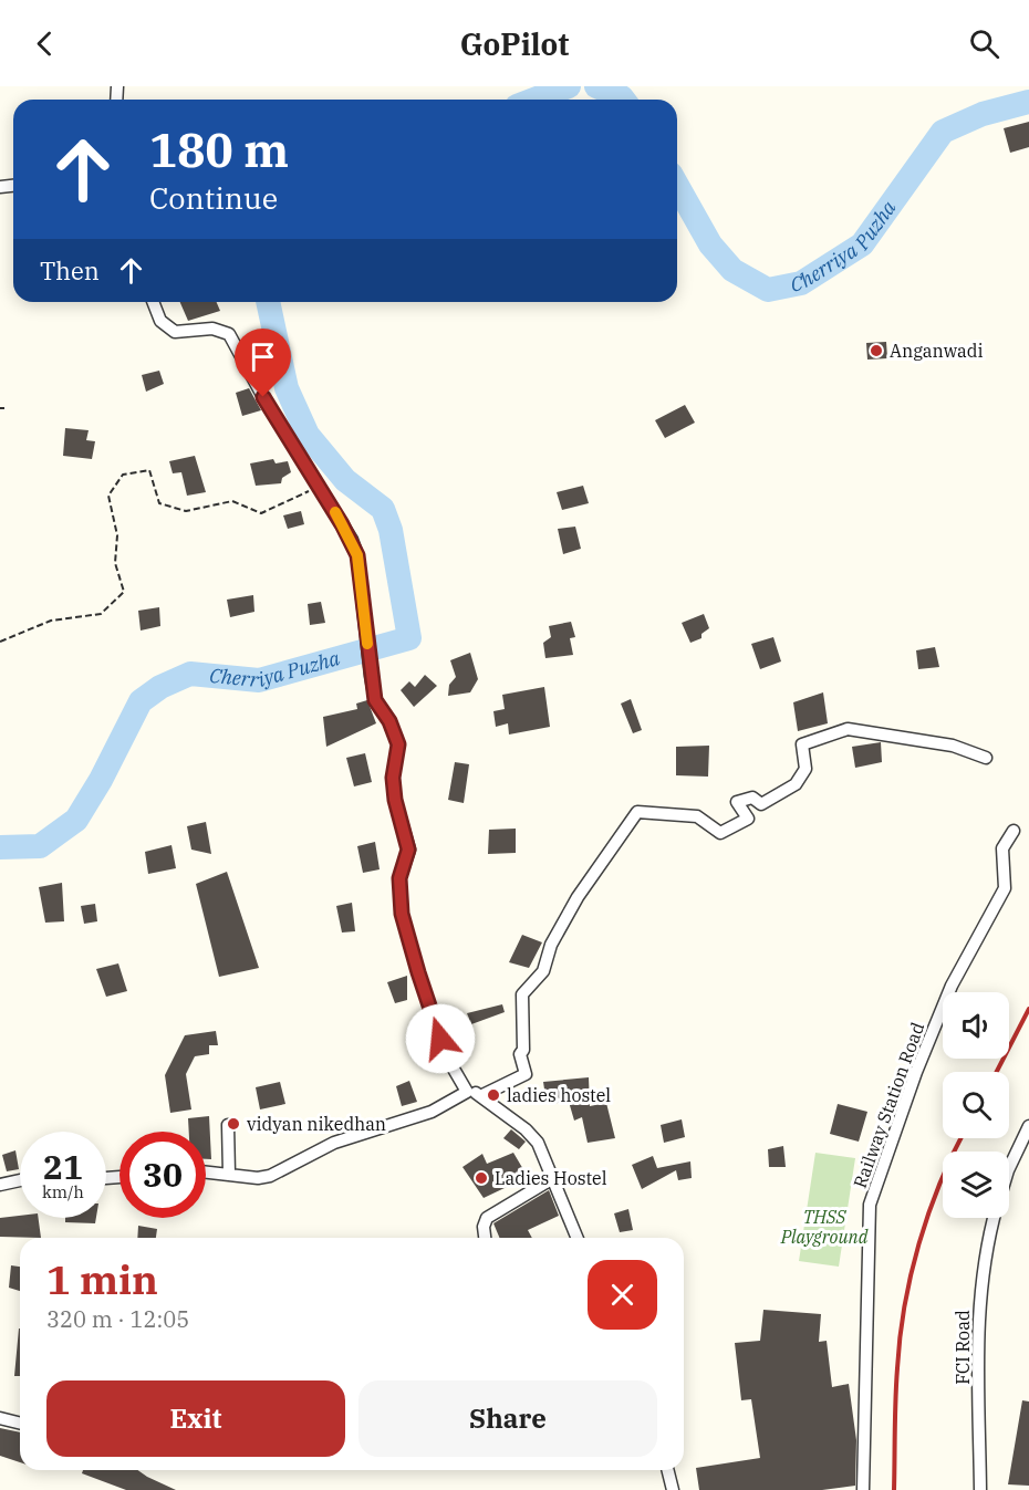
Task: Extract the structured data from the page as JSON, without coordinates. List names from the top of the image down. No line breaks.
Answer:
{"streets":{"street":["Railway Station Road","FCI Road"]},"water":["Cherriya Puzha"],"parks":["THSS Playground"],"places":["Anganwadi","ladies hostel","vidyan nikedhan","Ladies Hostel"],"page":{"header":"GoPilot","turn":["180 m","Continue"],"then":"Then","speed":"21 km/h","limit":"30","heading":["1 min","320 m · 12:05"],"buttons":["Exit","Share"]}}
